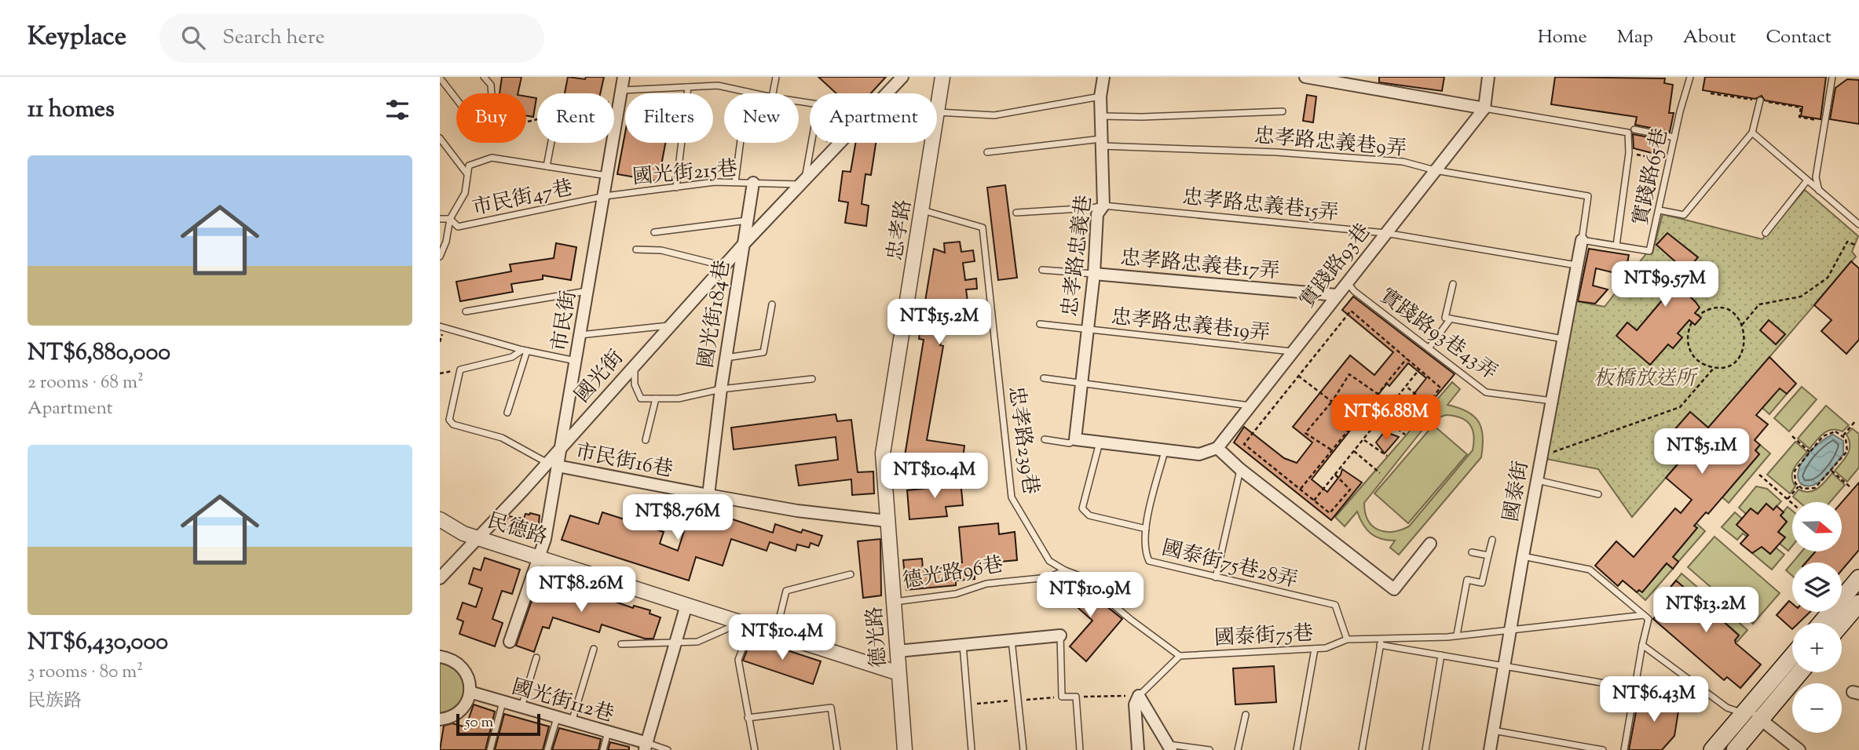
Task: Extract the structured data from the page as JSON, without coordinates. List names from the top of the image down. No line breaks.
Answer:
{"streets":{"street":["忠孝路","忠孝路忠義巷","忠孝路忠義巷17弄","實踐路93巷","國光街184巷","市民街","國光街","市民街16巷","國泰街","民德路","德光路","國光街112巷"],"lane":["忠孝路忠義巷9弄","國光街215巷","實踐路65巷","市民街47巷","忠孝路忠義巷15弄","忠孝路忠義巷19弄","實踐路93巷43弄","忠孝路239巷","國泰街75巷28弄","德光路96巷","國泰街75巷"]},"crossings":[["忠孝路忠義巷9弄","實踐路65巷"],["忠孝路忠義巷9弄","忠孝路忠義巷"],["忠孝路忠義巷9弄","實踐路93巷"],["忠孝路忠義巷9弄","國泰街"],["國光街215巷","市民街47巷"],["國光街215巷","市民街"],["國光街215巷","國光街"],["實踐路65巷","國泰街"],["市民街47巷","市民街"],["忠孝路忠義巷15弄","忠孝路忠義巷"],["忠孝路忠義巷15弄","實踐路93巷"],["忠孝路忠義巷15弄","國泰街"],["忠孝路","忠孝路239巷"],["忠孝路","德光路"],["忠孝路忠義巷","忠孝路忠義巷17弄"],["忠孝路忠義巷","忠孝路忠義巷19弄"],["忠孝路忠義巷17弄","實踐路93巷"],["實踐路93巷","忠孝路忠義巷19弄"],["實踐路93巷","實踐路93巷43弄"],["國光街184巷","國光街"],["市民街","國光街"],["實踐路93巷43弄","國泰街"],["國光街","市民街16巷"],["國光街","民德路"],["忠孝路239巷","德光路96巷"],["國泰街","國泰街75巷"],["民德路","德光路"],["國泰街75巷28弄","國泰街75巷"],["德光路96巷","德光路"]],"parks":["板橋放送所"],"scale_bar":"50 m","north":"right","page":{"header":"Keyplace","search":"Search here","nav":["Home","Map","About","Contact"],"heading":"11 homes","chip":["Buy","Rent","Filters","New","Apartment"],"list":[{"name":"NT$6,880,000","note":"2 rooms · 68 m² · Apartment"},{"name":"NT$6,430,000","note":"3 rooms · 80 m² · 民族路"}],"price":["NT$9.57M","NT$15.2M","NT$6.88M","NT$5.1M","NT$10.4M","NT$8.76M","NT$8.26M","NT$10.9M","NT$13.2M","NT$10.4M","NT$6.43M"],"map_buttons":["+","−"],"scale":"50 m"}}
